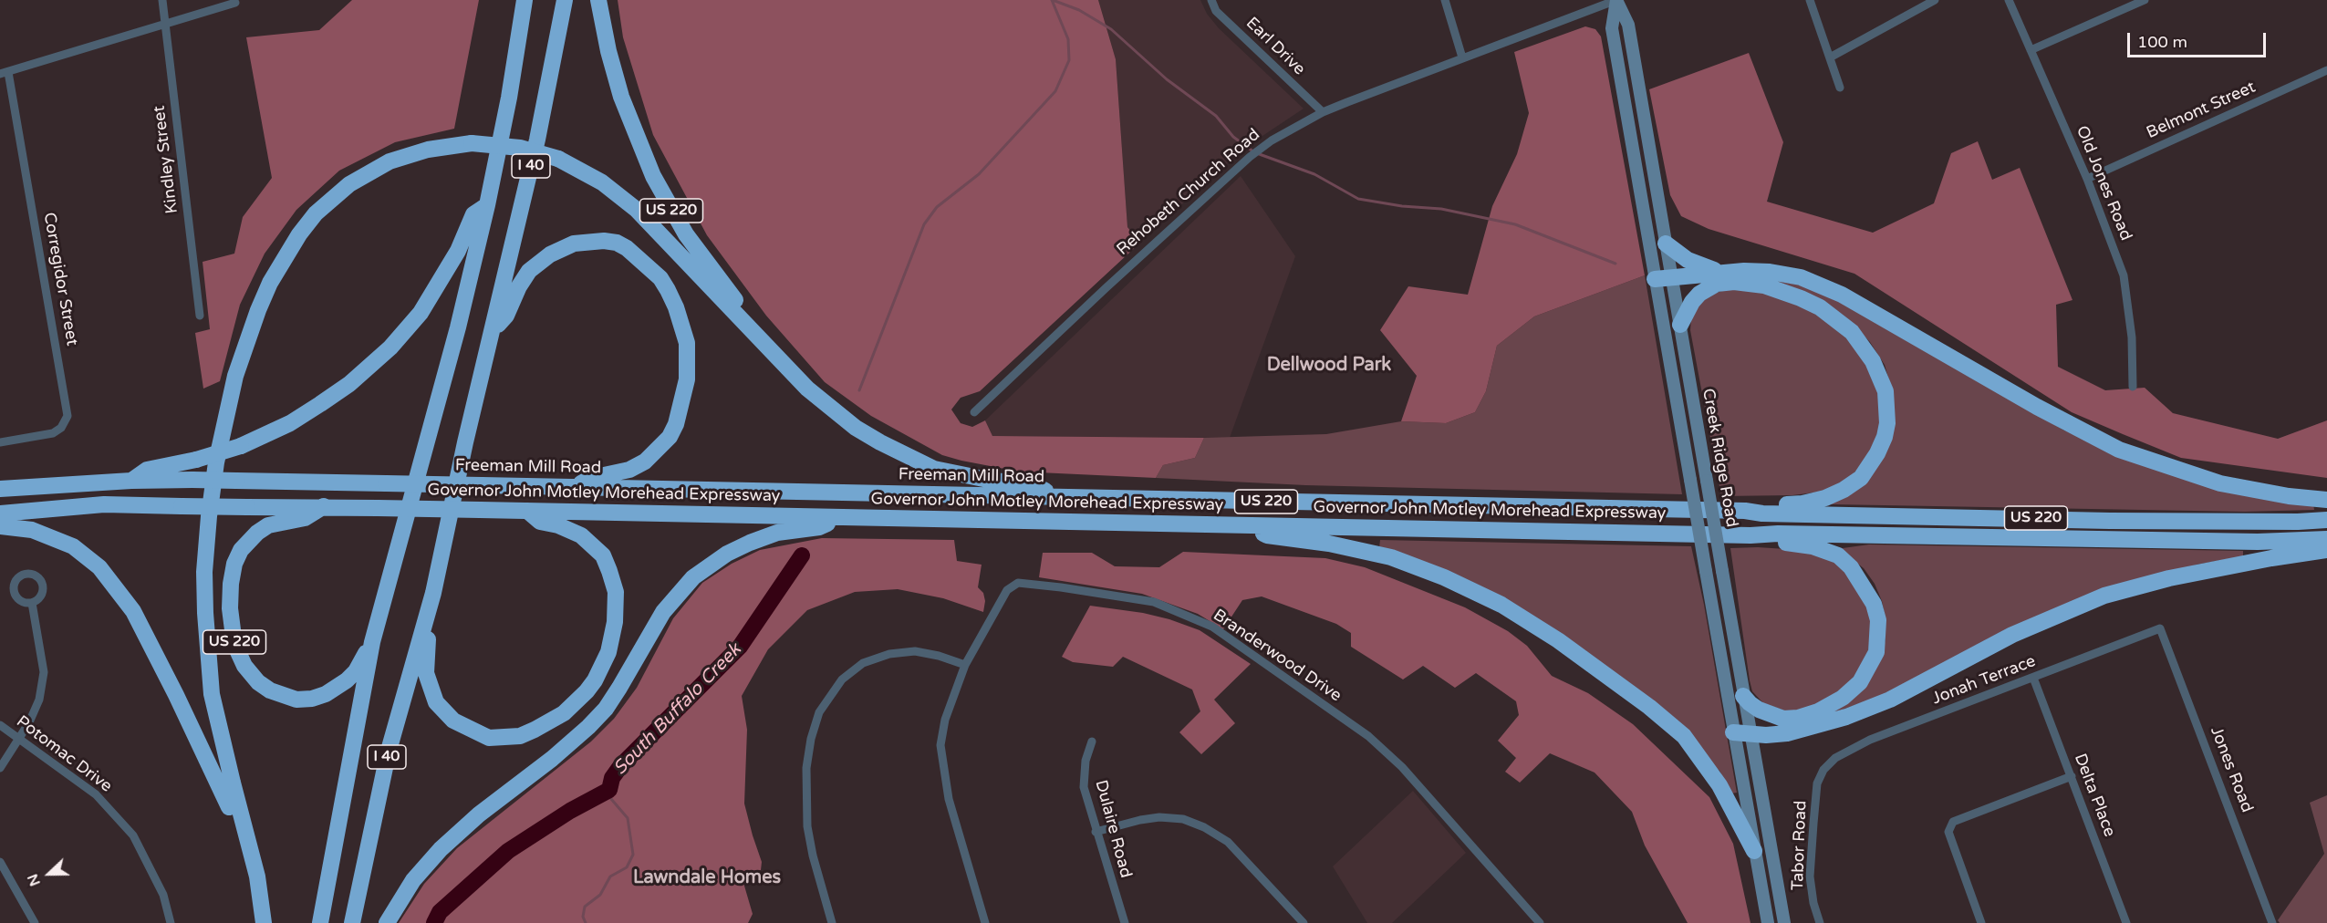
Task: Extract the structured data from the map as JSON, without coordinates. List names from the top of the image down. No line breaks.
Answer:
{"streets":{"highway":["I 40","US 220","Freeman Mill Road","Governor John Motley Morehead Expressway"],"main road":["Creek Ridge Road"],"street":["Earl Drive","Belmont Street","Kindley Street","Old Jones Road","Rehobeth Church Road","Corregidor Street","Branderwood Drive","Jonah Terrace","Potomac Drive","Jones Road","Delta Place","Dulaire Road","Tabor Road"]},"crossings":[["Earl Drive","Rehobeth Church Road"],["Belmont Street","Old Jones Road"],["I 40","US 220"],["Rehobeth Church Road","Creek Ridge Road"],["US 220","Freeman Mill Road"],["US 220","Governor John Motley Morehead Expressway"],["Freeman Mill Road","Governor John Motley Morehead Expressway"],["Jonah Terrace","Jones Road"],["Jonah Terrace","Delta Place"],["Jonah Terrace","Tabor Road"]],"districts":["Dellwood Park","Lawndale Homes"],"water":["South Buffalo Creek"],"scale_bar":"100 m","north":"left"}
